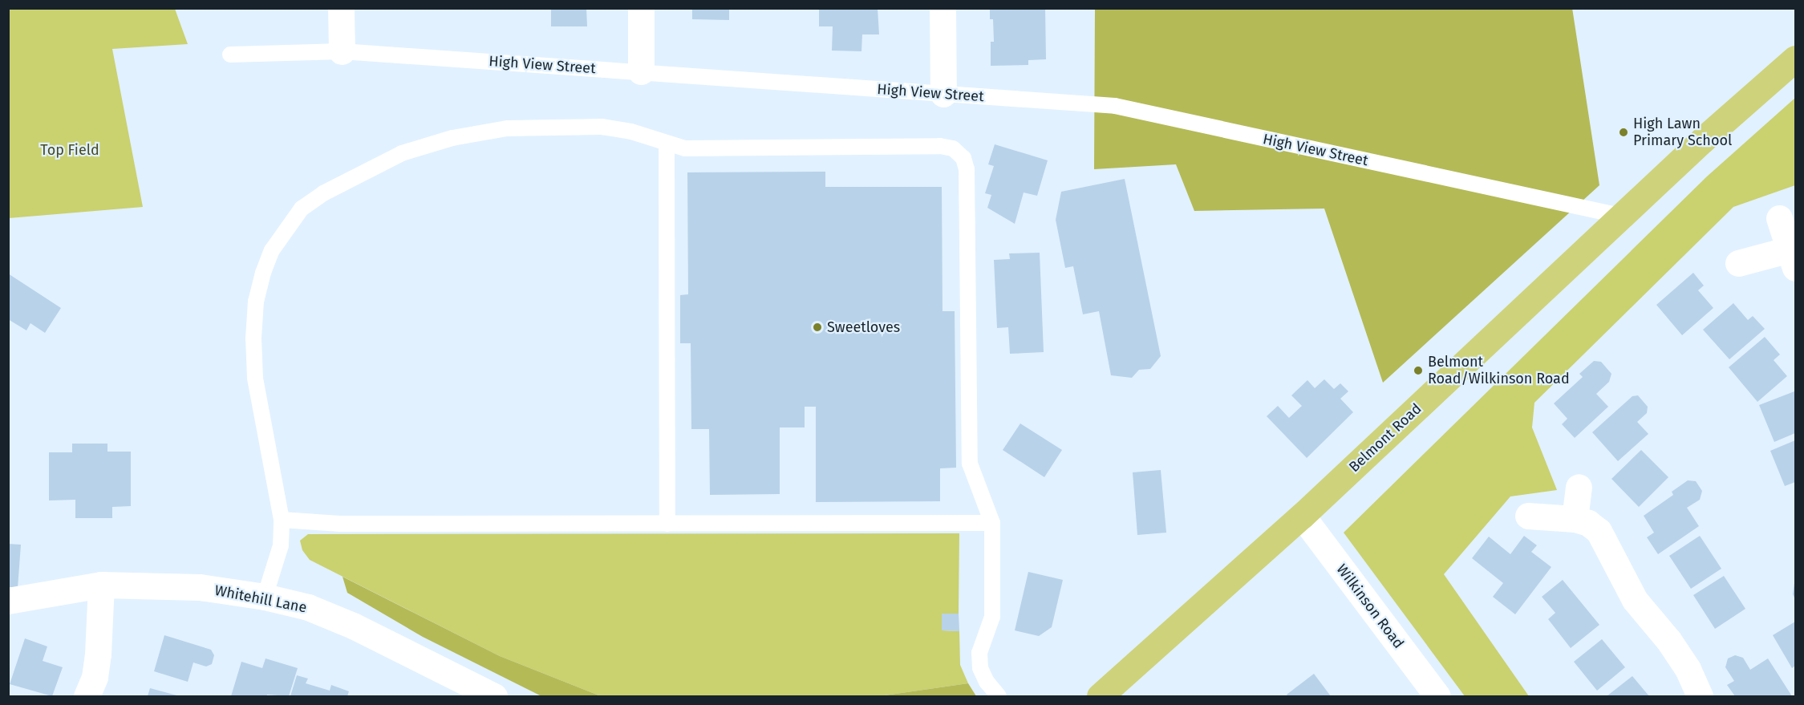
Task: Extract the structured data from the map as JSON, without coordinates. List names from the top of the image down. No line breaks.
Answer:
{"streets":{"main road":["Belmont Road"],"street":["Whitehill Lane","Wilkinson Road"],"lane":["High View Street"]},"crossings":[["High View Street","Belmont Road"],["Belmont Road","Wilkinson Road"]],"parks":["Top Field"],"places":["High Lawn Primary School","Sweetloves","Belmont Road/Wilkinson Road"]}
